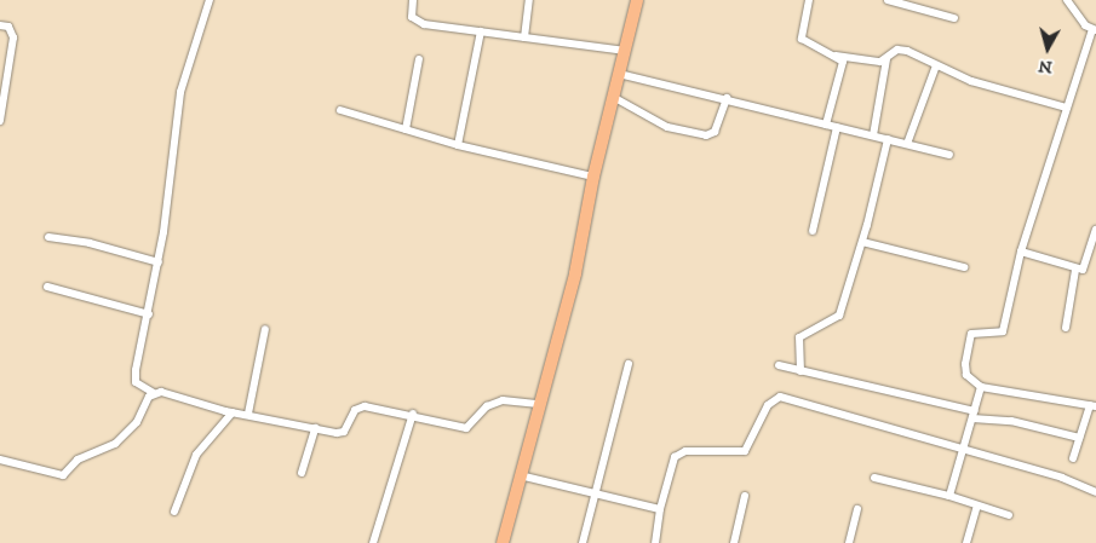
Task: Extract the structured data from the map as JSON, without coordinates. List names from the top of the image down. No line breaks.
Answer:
{"north":"bottom"}
